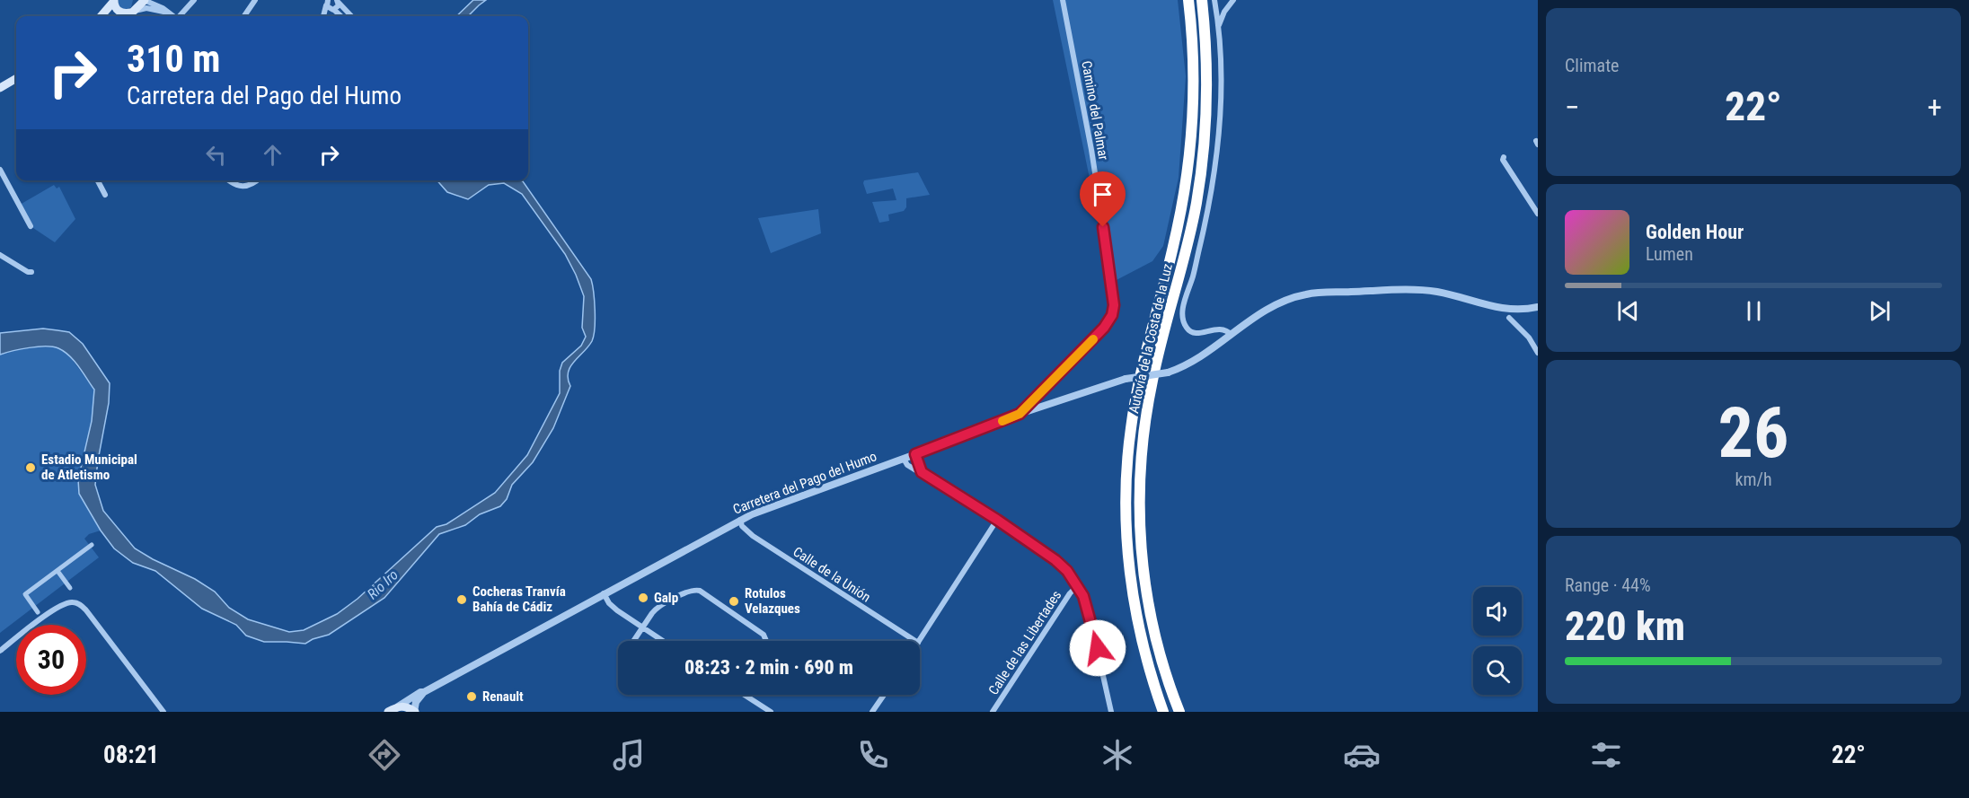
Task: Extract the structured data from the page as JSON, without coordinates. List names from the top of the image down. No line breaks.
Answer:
{"streets":{"highway":["Autovía de la Costa de la Luz"],"street":["Camino del Palmar","Carretera del Pago del Humo","Calle de la Unión","Calle de las Libertades"]},"crossings":[["Camino del Palmar","Carretera del Pago del Humo"],["Carretera del Pago del Humo","Calle de la Unión"]],"water":["Rio Iro"],"places":["Estadio Municipal de Atletismo","Galp","Cocheras Tranvía Bahía de Cádiz","Rotulos Velazques","Renault"],"page":{"tile":["Climate",["26","km/h"],["Range · 44%","220 km"]],"turn":["310 m","Carretera del Pago del Humo"],"heat":["−","22°","+"],"song":["Golden Hour","Lumen"],"limit":"30","trip":"08:23 · 2 min · 690 m","tabs":["08:21","22°"]}}
